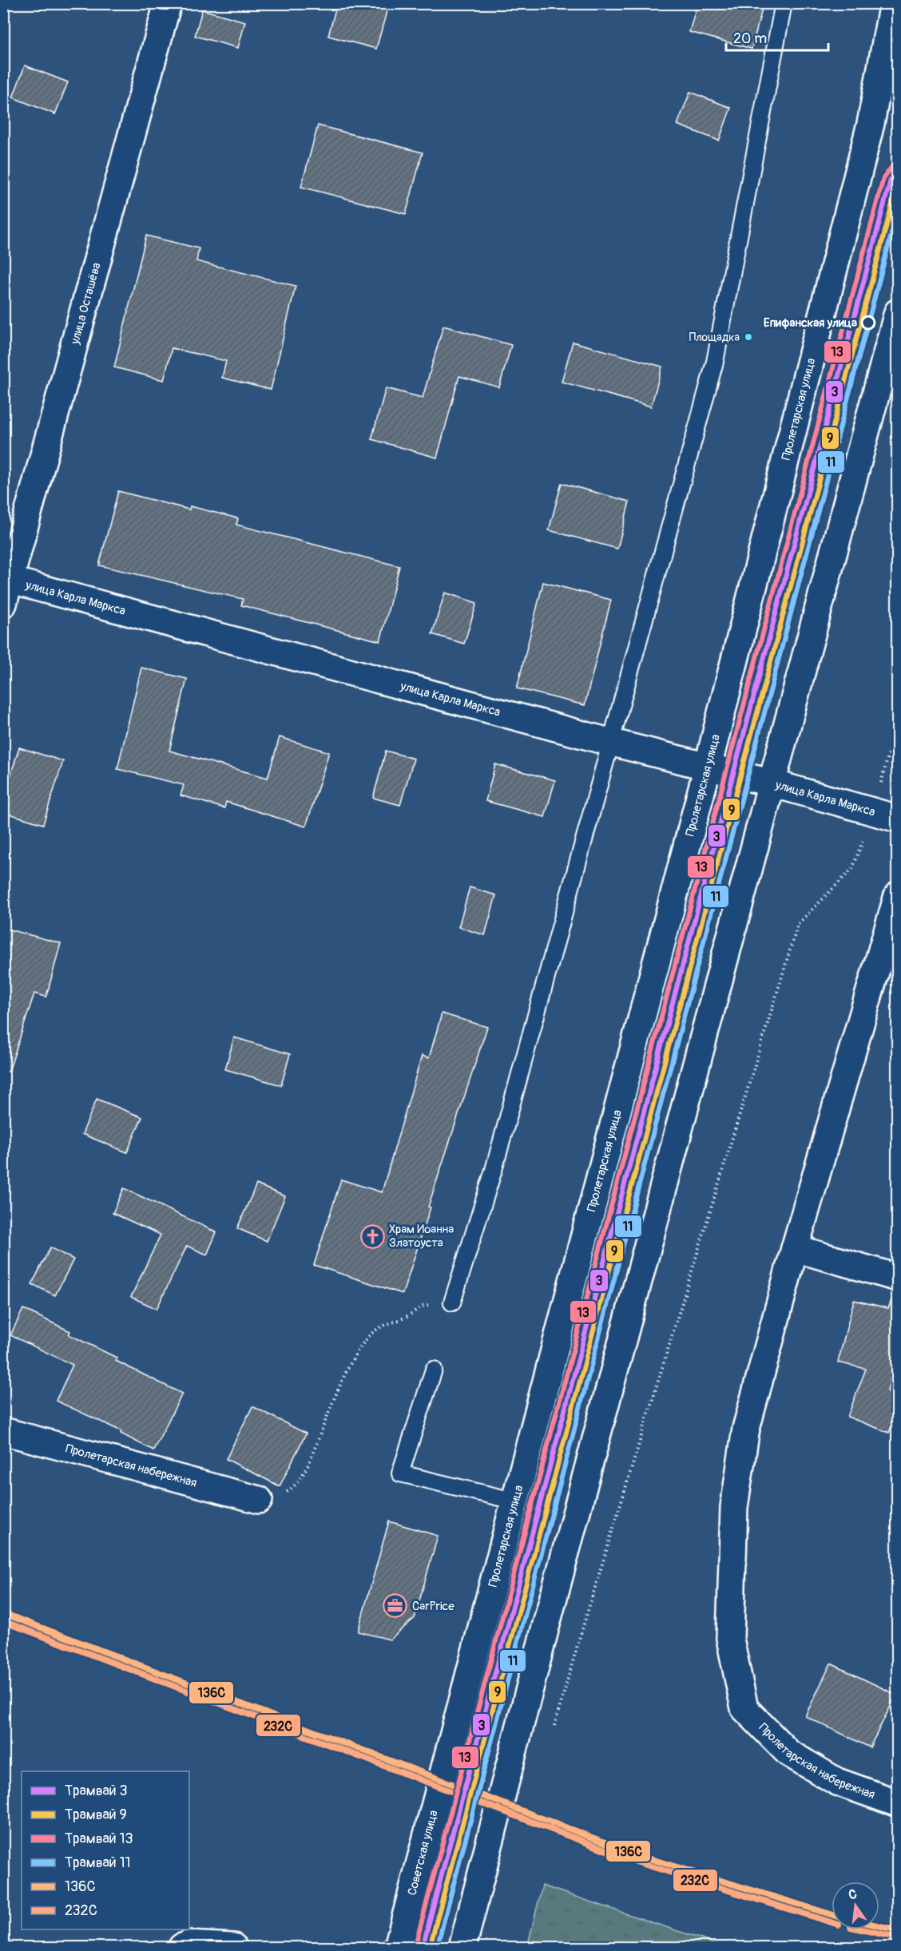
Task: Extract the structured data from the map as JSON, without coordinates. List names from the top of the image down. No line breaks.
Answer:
{"streets":{"main road":["улица Осташёва","Пролетарская улица","улица Карла Маркса","Пролетарская набережная","Советская улица"]},"crossings":[["улица Осташёва","улица Карла Маркса"],["Пролетарская улица","улица Карла Маркса"],["Пролетарская улица","Советская улица"]],"places":{"other":["Епифанская улица","Площадка"],"church":["Храм Иоанна Златоуста"],"office":["CarPrice"]},"lines":["tram line 13","tram line 3","tram line 9","tram line 11","transit line 136С","transit line 232C"],"legend":["Трамвай 3","Трамвай 9","Трамвай 13","Трамвай 11","136С","232C"],"scale_bar":"20 m","north":"top"}
